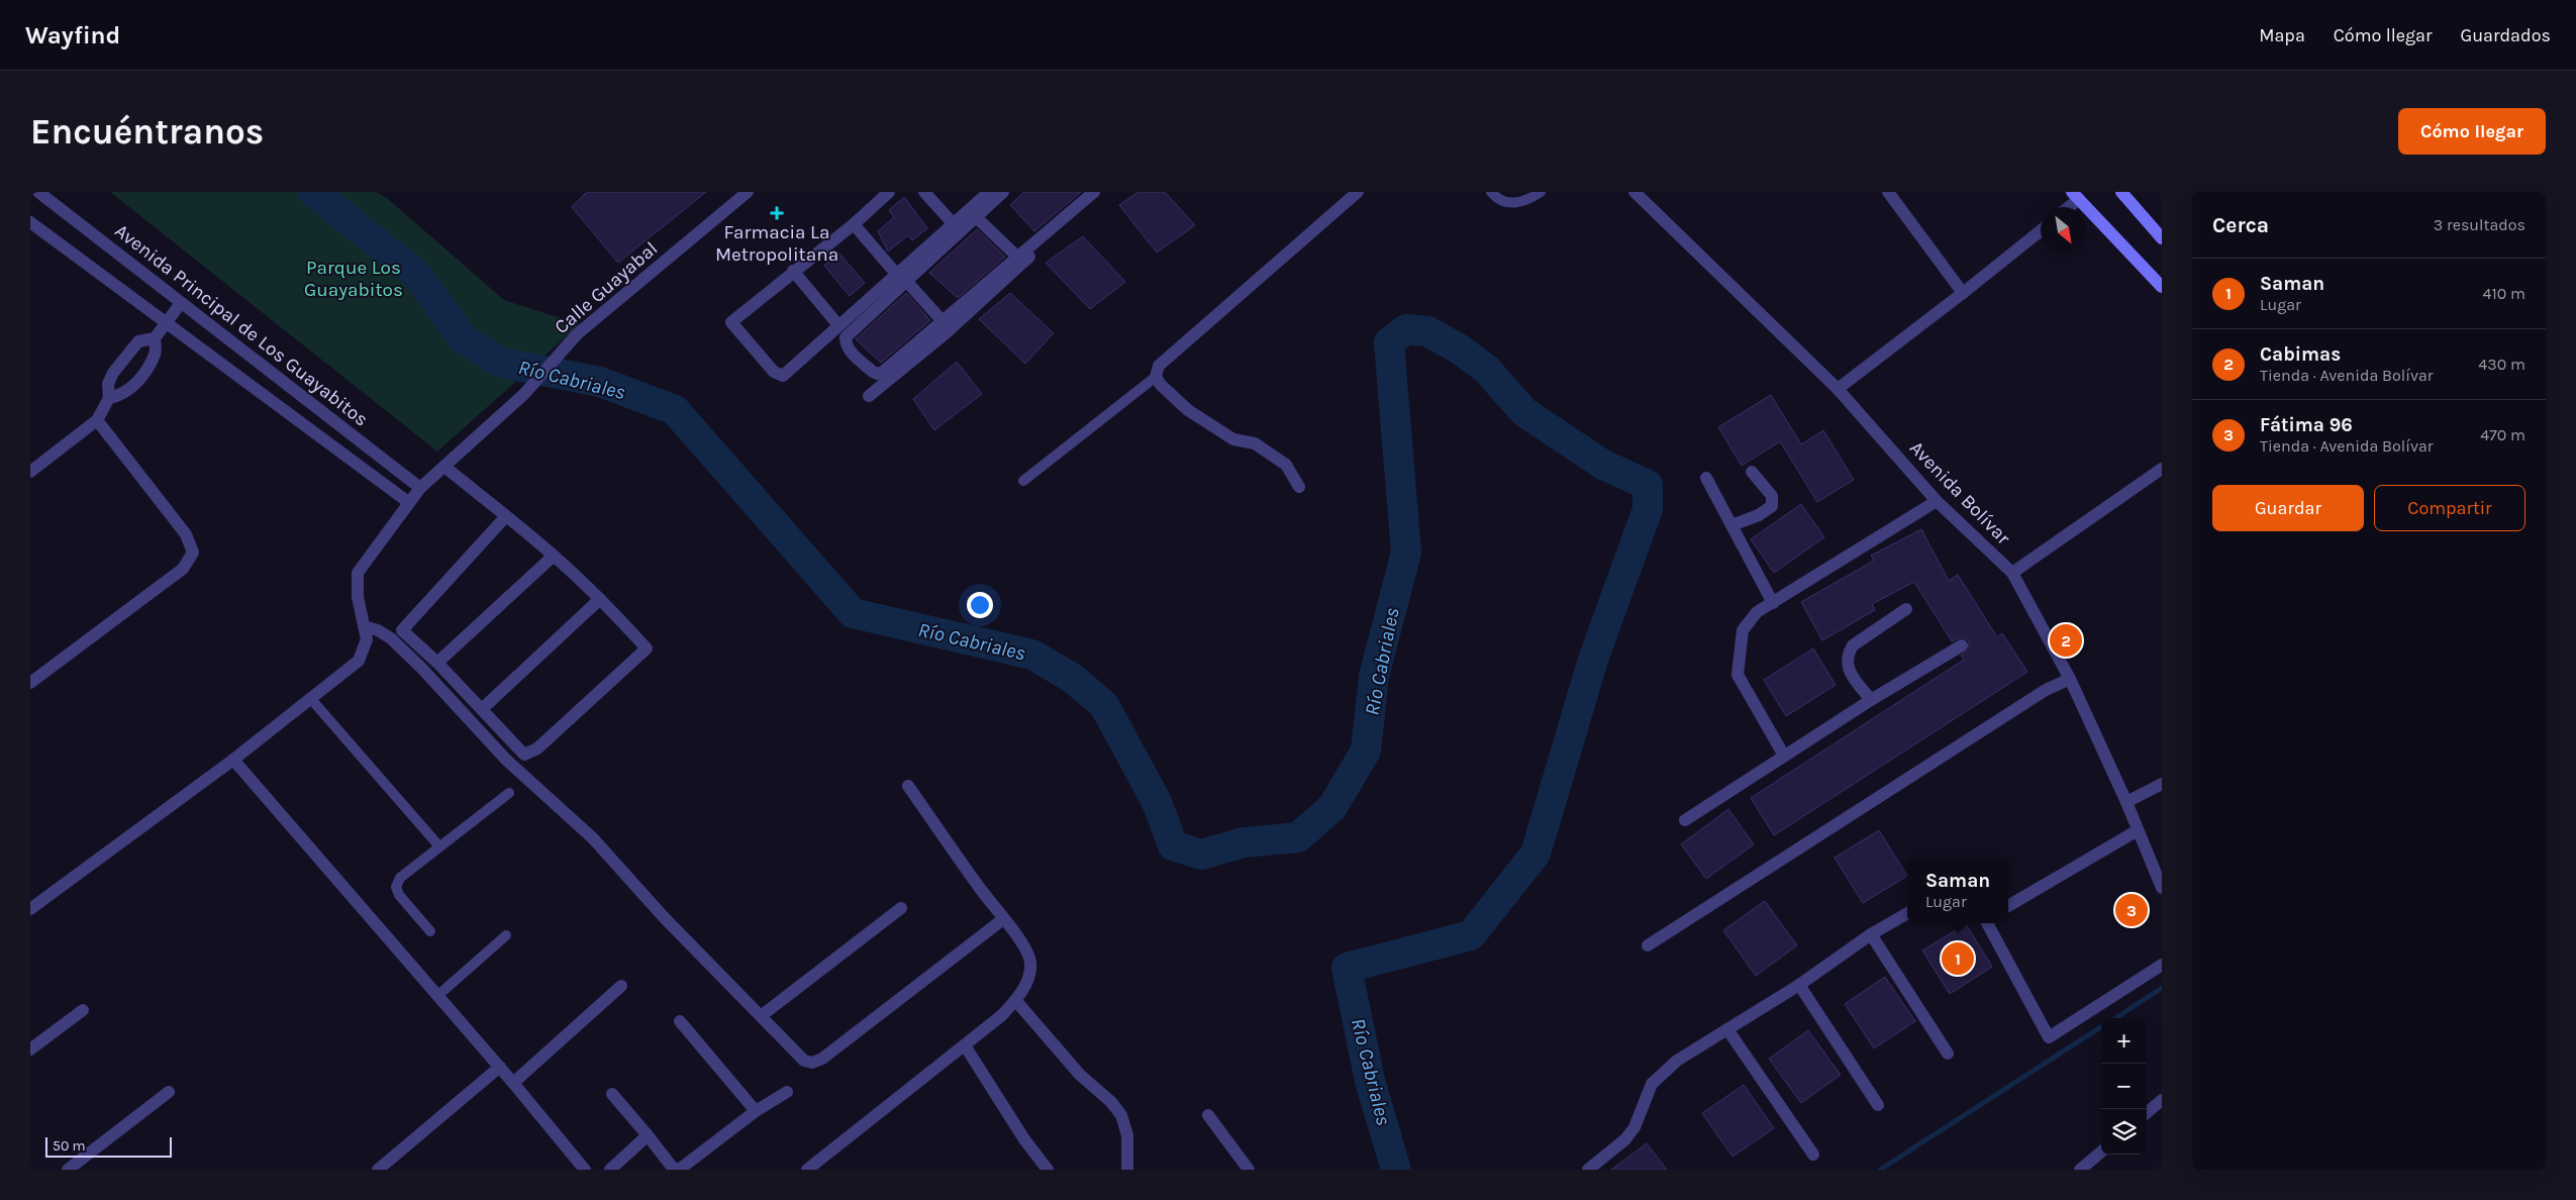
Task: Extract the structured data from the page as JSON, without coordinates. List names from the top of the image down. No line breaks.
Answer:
{"streets":{"street":["Calle Guayabal","Avenida Principal de Los Guayabitos","Avenida Bolívar"]},"crossings":[["Calle Guayabal","Avenida Principal de Los Guayabitos"]],"water":["Río Cabriales"],"parks":["Parque Los Guayabitos"],"places":{"health":["Farmacia La Metropolitana"]},"scale_bar":"50 m","north":"bottom right","page":{"header":"Wayfind","nav":["Mapa","Cómo llegar","Guardados"],"buttons":["Cómo llegar",["Guardar","Compartir"]],"title":"Encuéntranos","heading":["Cerca","3 resultados"],"list":[{"mark":"1","name":"Saman","note":"Lugar","value":"410 m"},{"mark":"2","name":"Cabimas","note":"Tienda · Avenida Bolívar","value":"430 m"},{"mark":"3","name":"Fátima 96","note":"Tienda · Avenida Bolívar","value":"470 m"}],"pins":["2","3","1"],"popup":["Saman","Lugar"],"map_buttons":["+","−"],"scale":"50 m"}}
